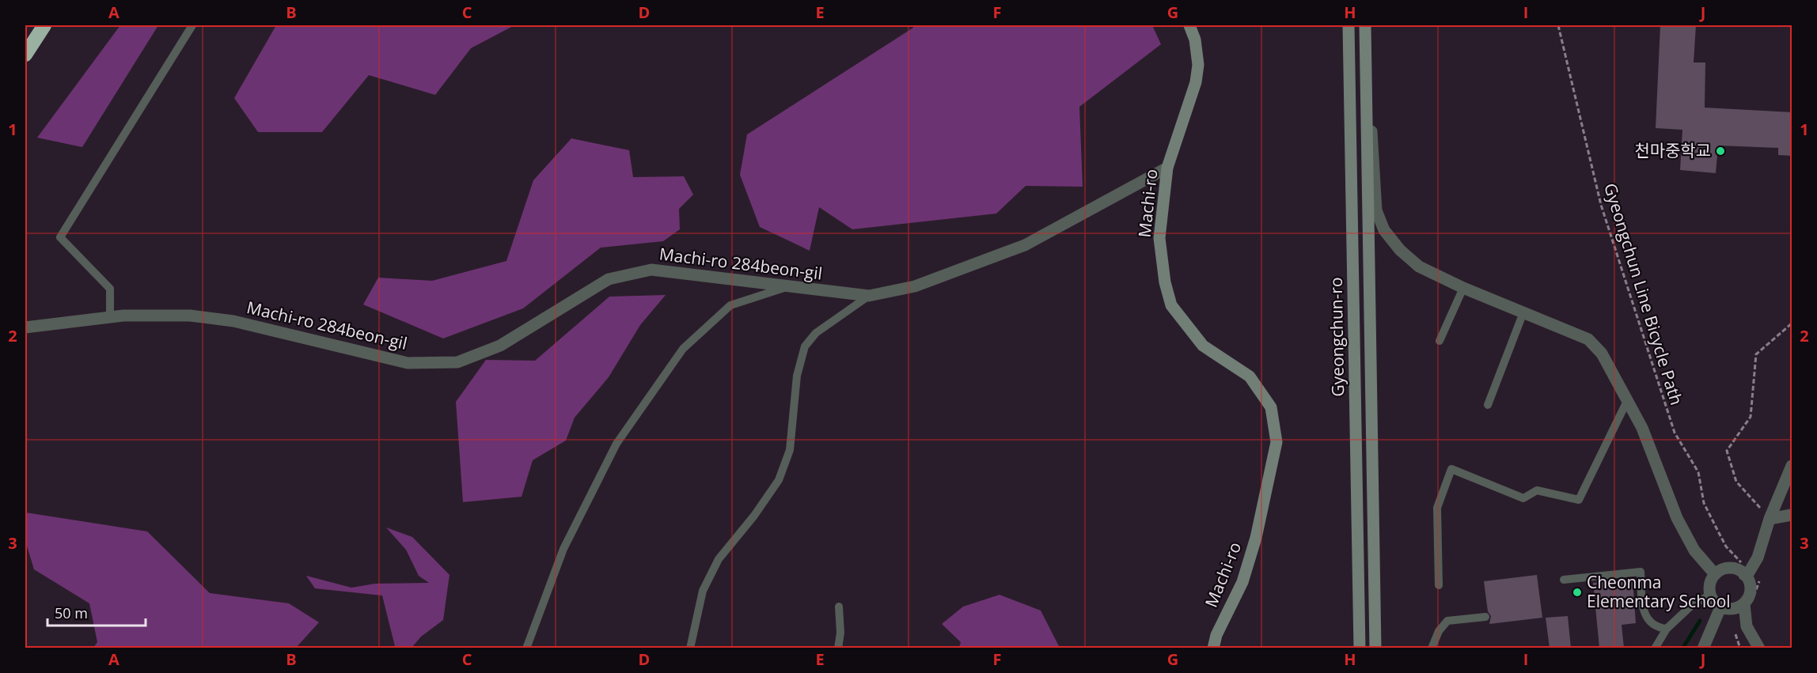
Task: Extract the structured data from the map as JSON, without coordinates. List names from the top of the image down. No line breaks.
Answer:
{"streets":{"street":["Machi-ro","Machi-ro 284beon-gil","Gyeongchun-ro"],"path":["Gyeongchun Line Bicycle Path"]},"crossings":[["Machi-ro","Machi-ro 284beon-gil"]],"places":["천마중학교","Cheonma Elementary School"],"scale_bar":"50 m","grid":{"columns":["A","B","C","D","E","F","G","H","I","J"],"rows":["1","2","3"]}}
